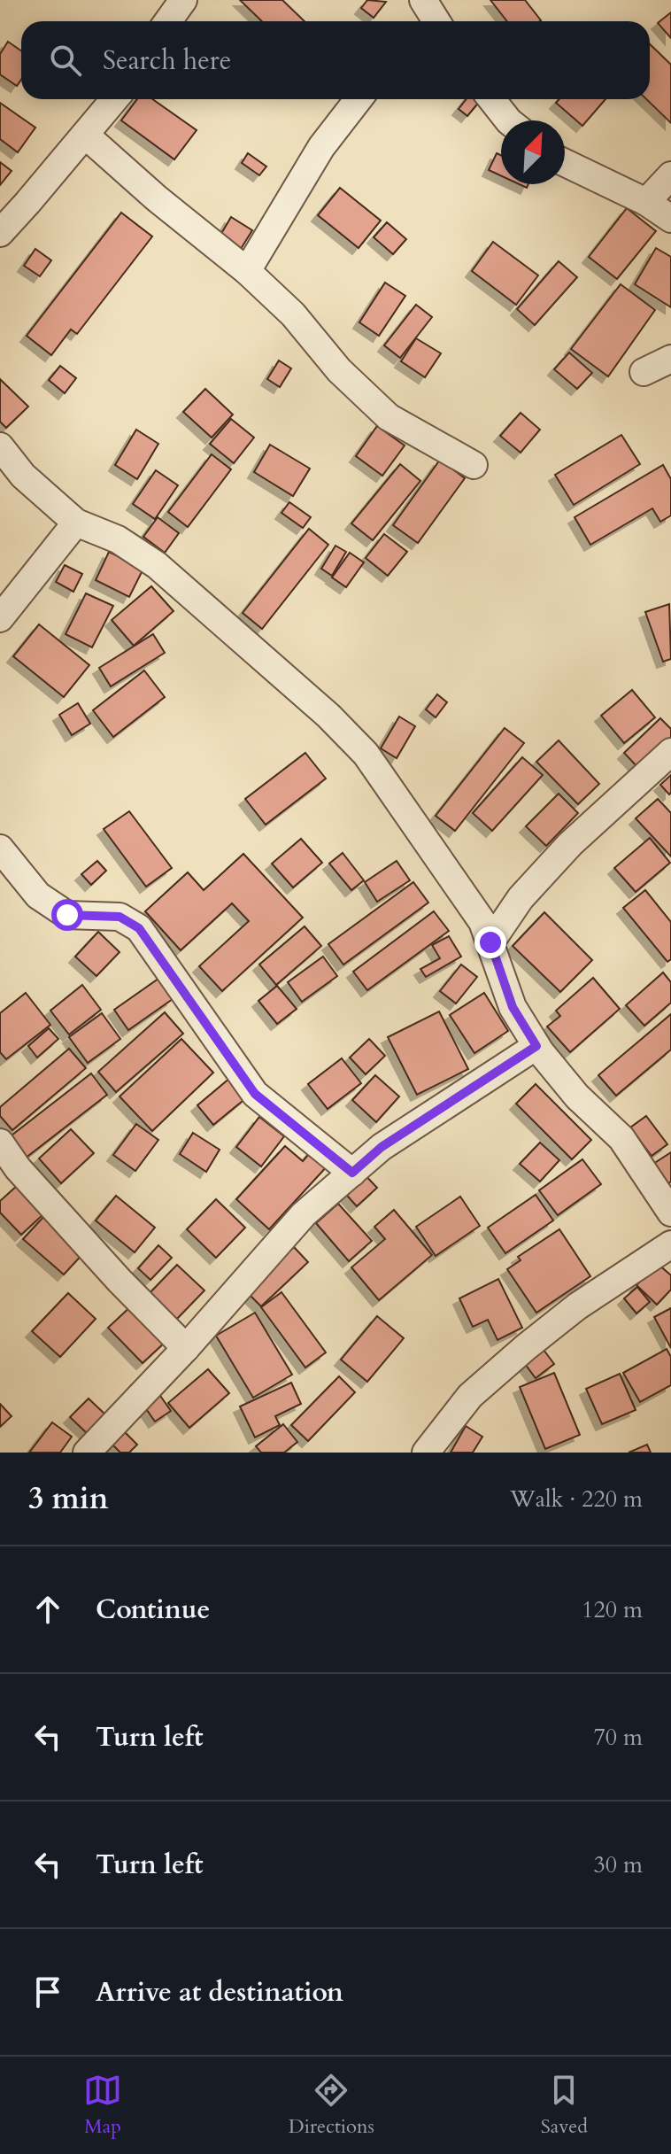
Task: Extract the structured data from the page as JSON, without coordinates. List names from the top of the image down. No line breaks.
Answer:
{"north":"top right","page":{"search":"Search here","heading":["3 min","Walk · 220 m"],"list":[["Continue","120 m"],["Turn left","70 m"],["Turn left","30 m"],"Arrive at destination"],"nav":["Map","Directions","Saved"]}}
